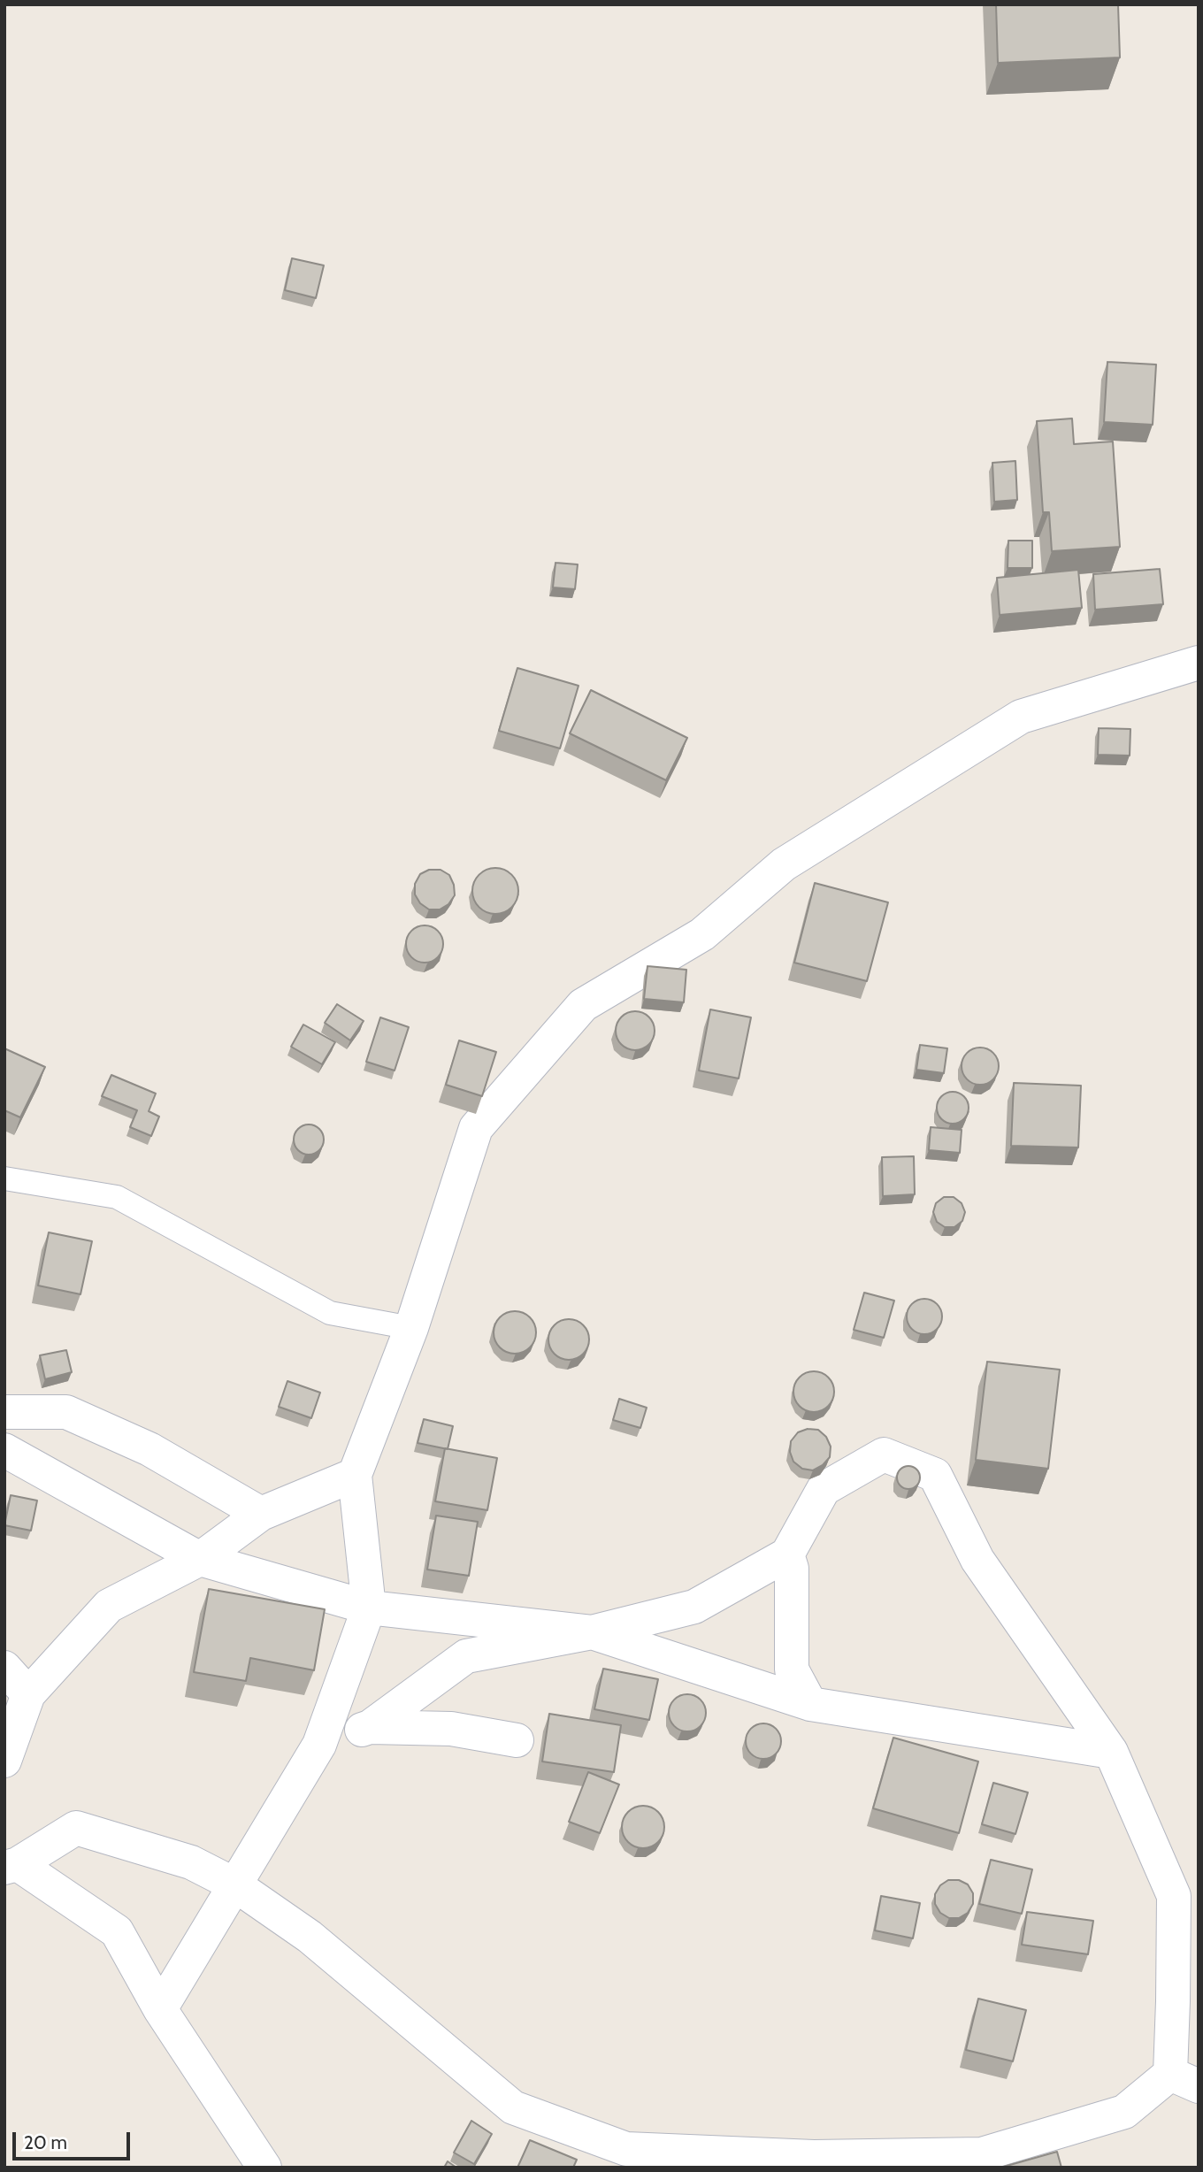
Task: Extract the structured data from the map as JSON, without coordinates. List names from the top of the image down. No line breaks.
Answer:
{"scale_bar":"20 m"}
